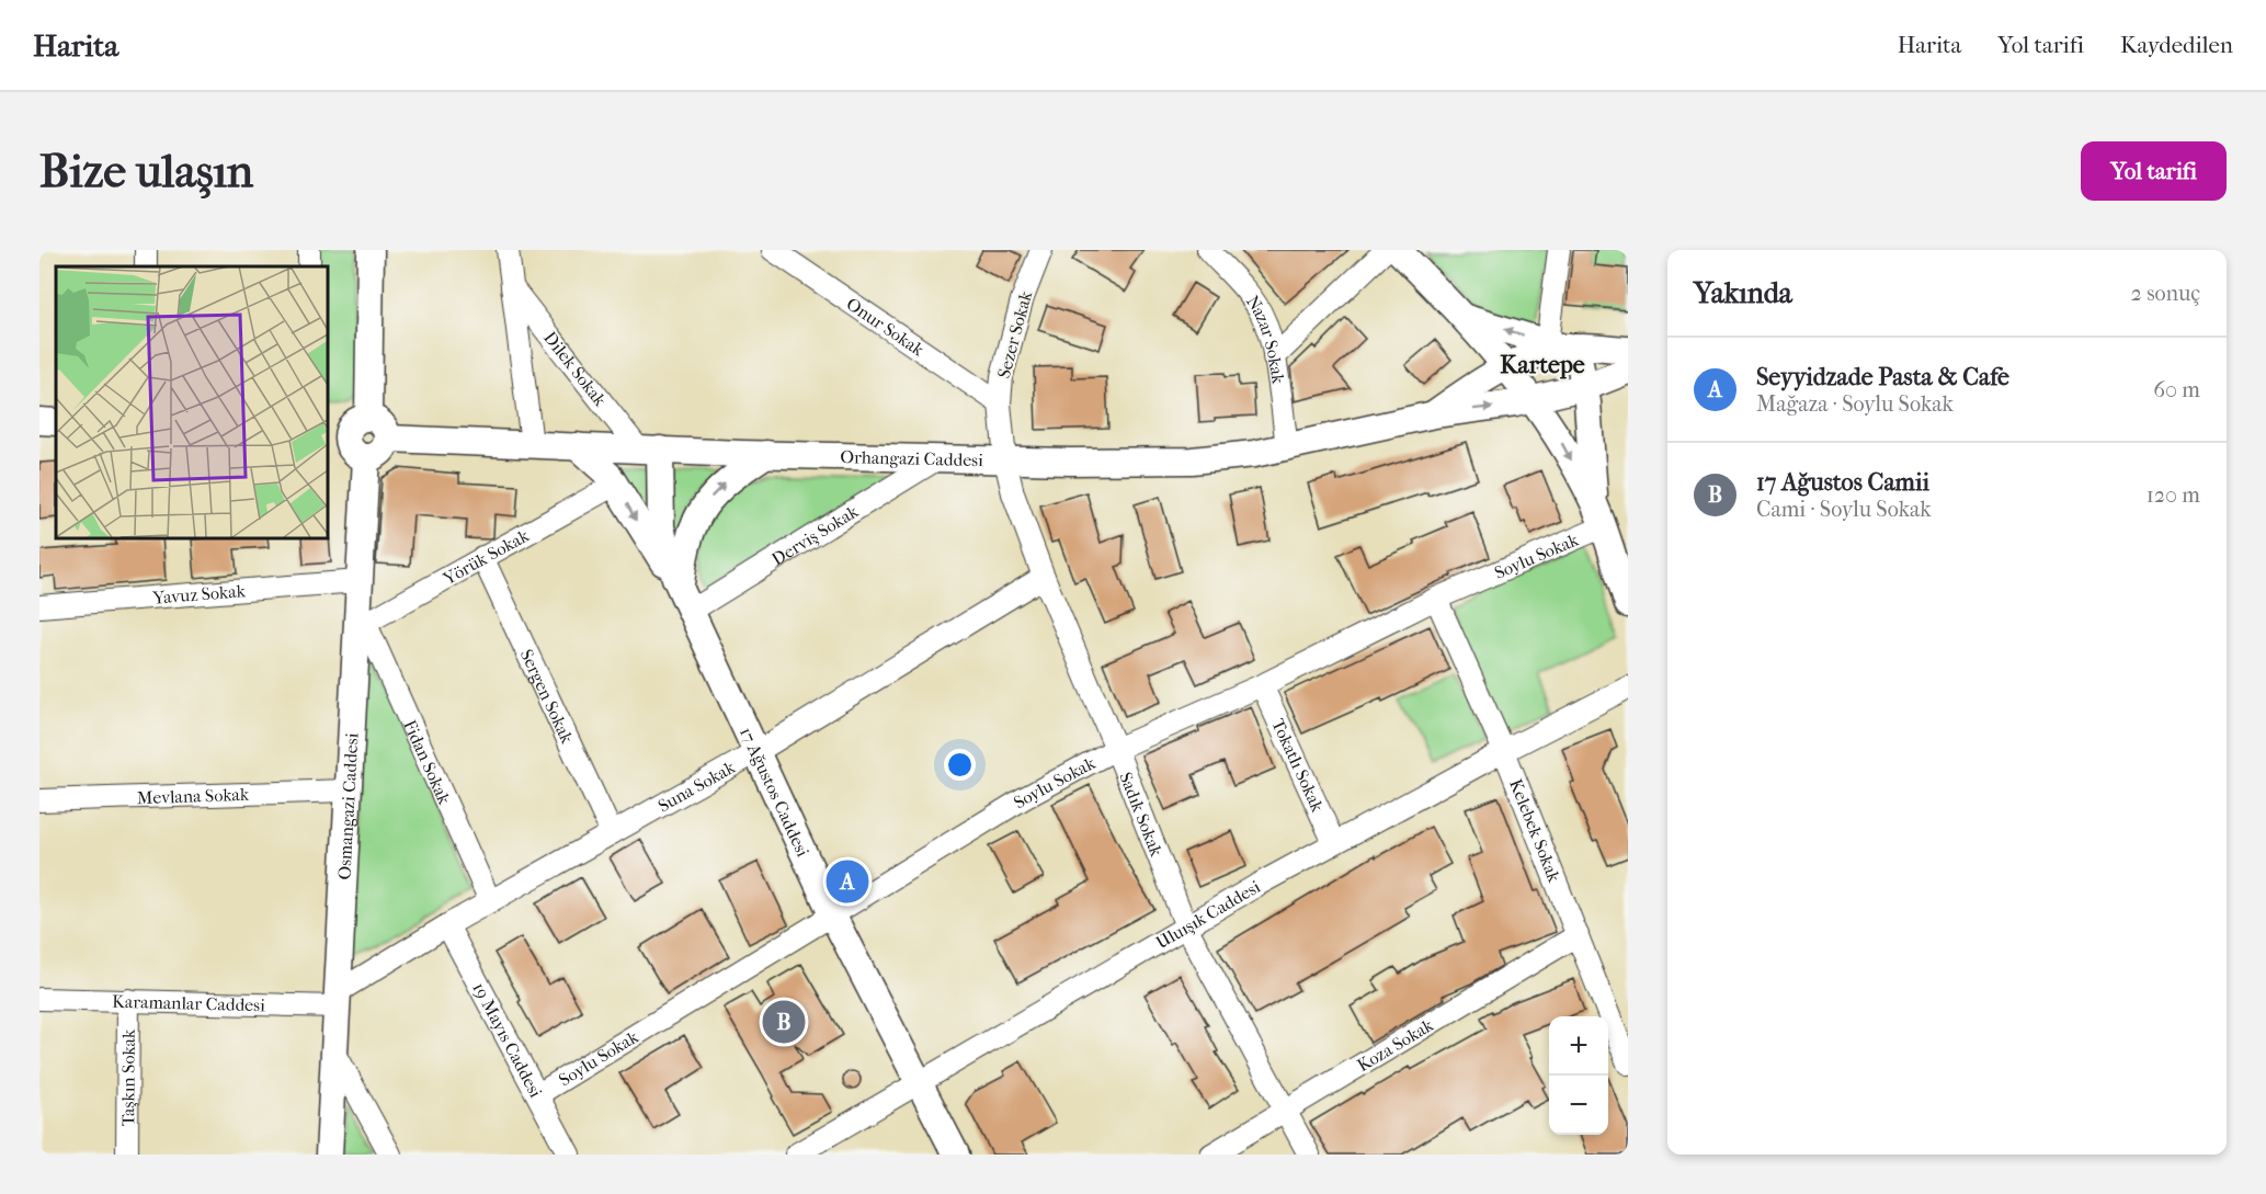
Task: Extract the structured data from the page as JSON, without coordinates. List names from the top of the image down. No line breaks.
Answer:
{"streets":{"street":["Onur Sokak","Sezer Sokak","Nazar Sokak","Dilek Sokak","Orhangazi Caddesi","Derviş Sokak","Yörük Sokak","Soylu Sokak","Yavuz Sokak","Sergen Sokak","Fidan Sokak","Tokatlı Sokak","Suna Sokak","17 Ağustos Caddesi","Mevlana Sokak","Osmangazi Caddesi","Sadık Sokak","Kelebek Sokak","Uluışık Caddesi","Karamanlar Caddesi","19 Mayıs Caddesi","Koza Sokak","Taşkın Sokak"]},"crossings":[["Onur Sokak","Sezer Sokak"],["Sezer Sokak","Orhangazi Caddesi"],["Sezer Sokak","Sadık Sokak"],["Nazar Sokak","Orhangazi Caddesi"],["Dilek Sokak","Orhangazi Caddesi"],["Dilek Sokak","17 Ağustos Caddesi"],["Orhangazi Caddesi","Derviş Sokak"],["Orhangazi Caddesi","17 Ağustos Caddesi"],["Orhangazi Caddesi","Osmangazi Caddesi"],["Orhangazi Caddesi","Sadık Sokak"],["Derviş Sokak","17 Ağustos Caddesi"],["Yörük Sokak","Sergen Sokak"],["Yörük Sokak","Fidan Sokak"],["Yörük Sokak","Osmangazi Caddesi"],["Soylu Sokak","Tokatlı Sokak"],["Soylu Sokak","17 Ağustos Caddesi"],["Soylu Sokak","Sadık Sokak"],["Soylu Sokak","Kelebek Sokak"],["Soylu Sokak","19 Mayıs Caddesi"],["Yavuz Sokak","Osmangazi Caddesi"],["Sergen Sokak","Suna Sokak"],["Fidan Sokak","Suna Sokak"],["Fidan Sokak","Osmangazi Caddesi"],["Tokatlı Sokak","Uluışık Caddesi"],["Suna Sokak","17 Ağustos Caddesi"],["Suna Sokak","Osmangazi Caddesi"],["Suna Sokak","Sadık Sokak"],["Suna Sokak","Karamanlar Caddesi"],["Suna Sokak","19 Mayıs Caddesi"],["17 Ağustos Caddesi","Uluışık Caddesi"],["Mevlana Sokak","Osmangazi Caddesi"],["Osmangazi Caddesi","Karamanlar Caddesi"],["Sadık Sokak","Uluışık Caddesi"],["Sadık Sokak","Koza Sokak"],["Kelebek Sokak","Uluışık Caddesi"],["Kelebek Sokak","Koza Sokak"],["Karamanlar Caddesi","Taşkın Sokak"]],"districts":["Kartepe"],"page":{"header":"Harita","nav":["Harita","Yol tarifi","Kaydedilen"],"buttons":"Yol tarifi","title":"Bize ulaşın","heading":["Yakında","2 sonuç"],"list":[{"mark":"A","name":"Seyyidzade Pasta & Cafe","note":"Mağaza · Soylu Sokak","value":"60 m"},{"mark":"B","name":"17 Ağustos Camii","note":"Cami · Soylu Sokak","value":"120 m"}],"pins":["A","B"],"map_buttons":["+","−"]}}
